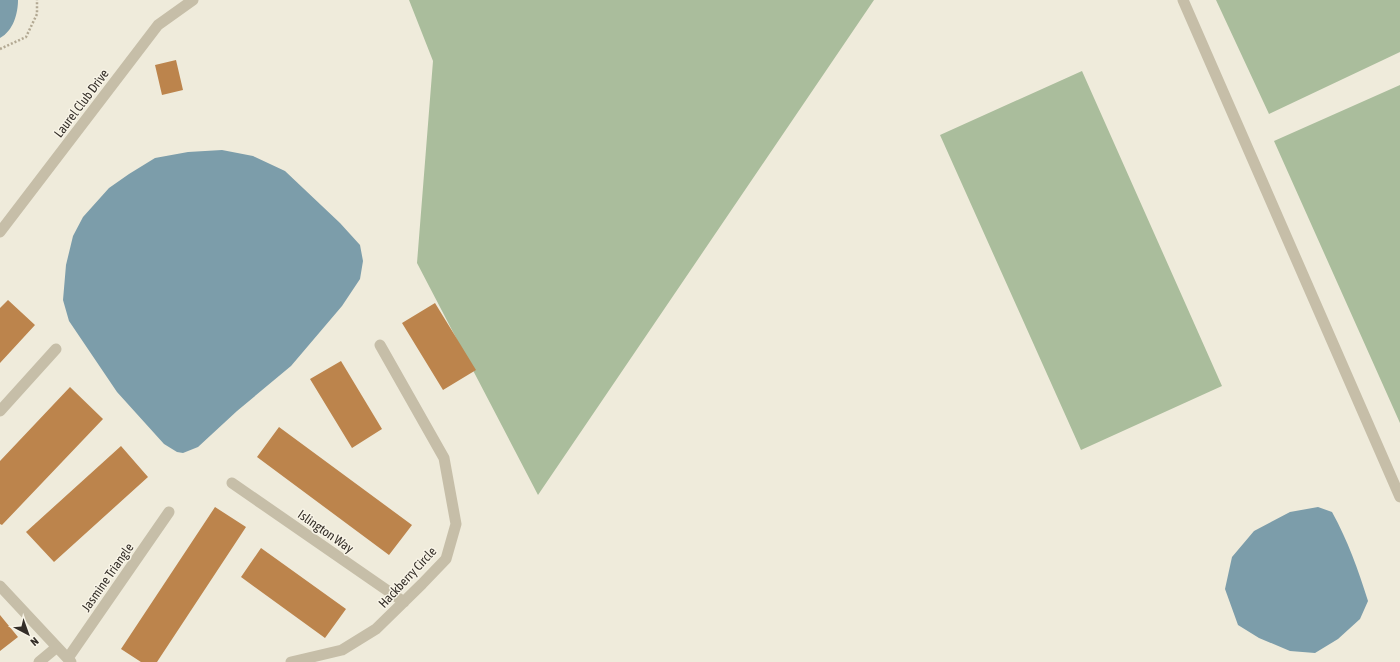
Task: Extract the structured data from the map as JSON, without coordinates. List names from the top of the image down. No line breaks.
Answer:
{"streets":{"street":["Laurel Club Drive","Islington Way","Jasmine Triangle","Hackberry Circle"]},"crossings":[["Islington Way","Hackberry Circle"]],"north":"bottom right"}
